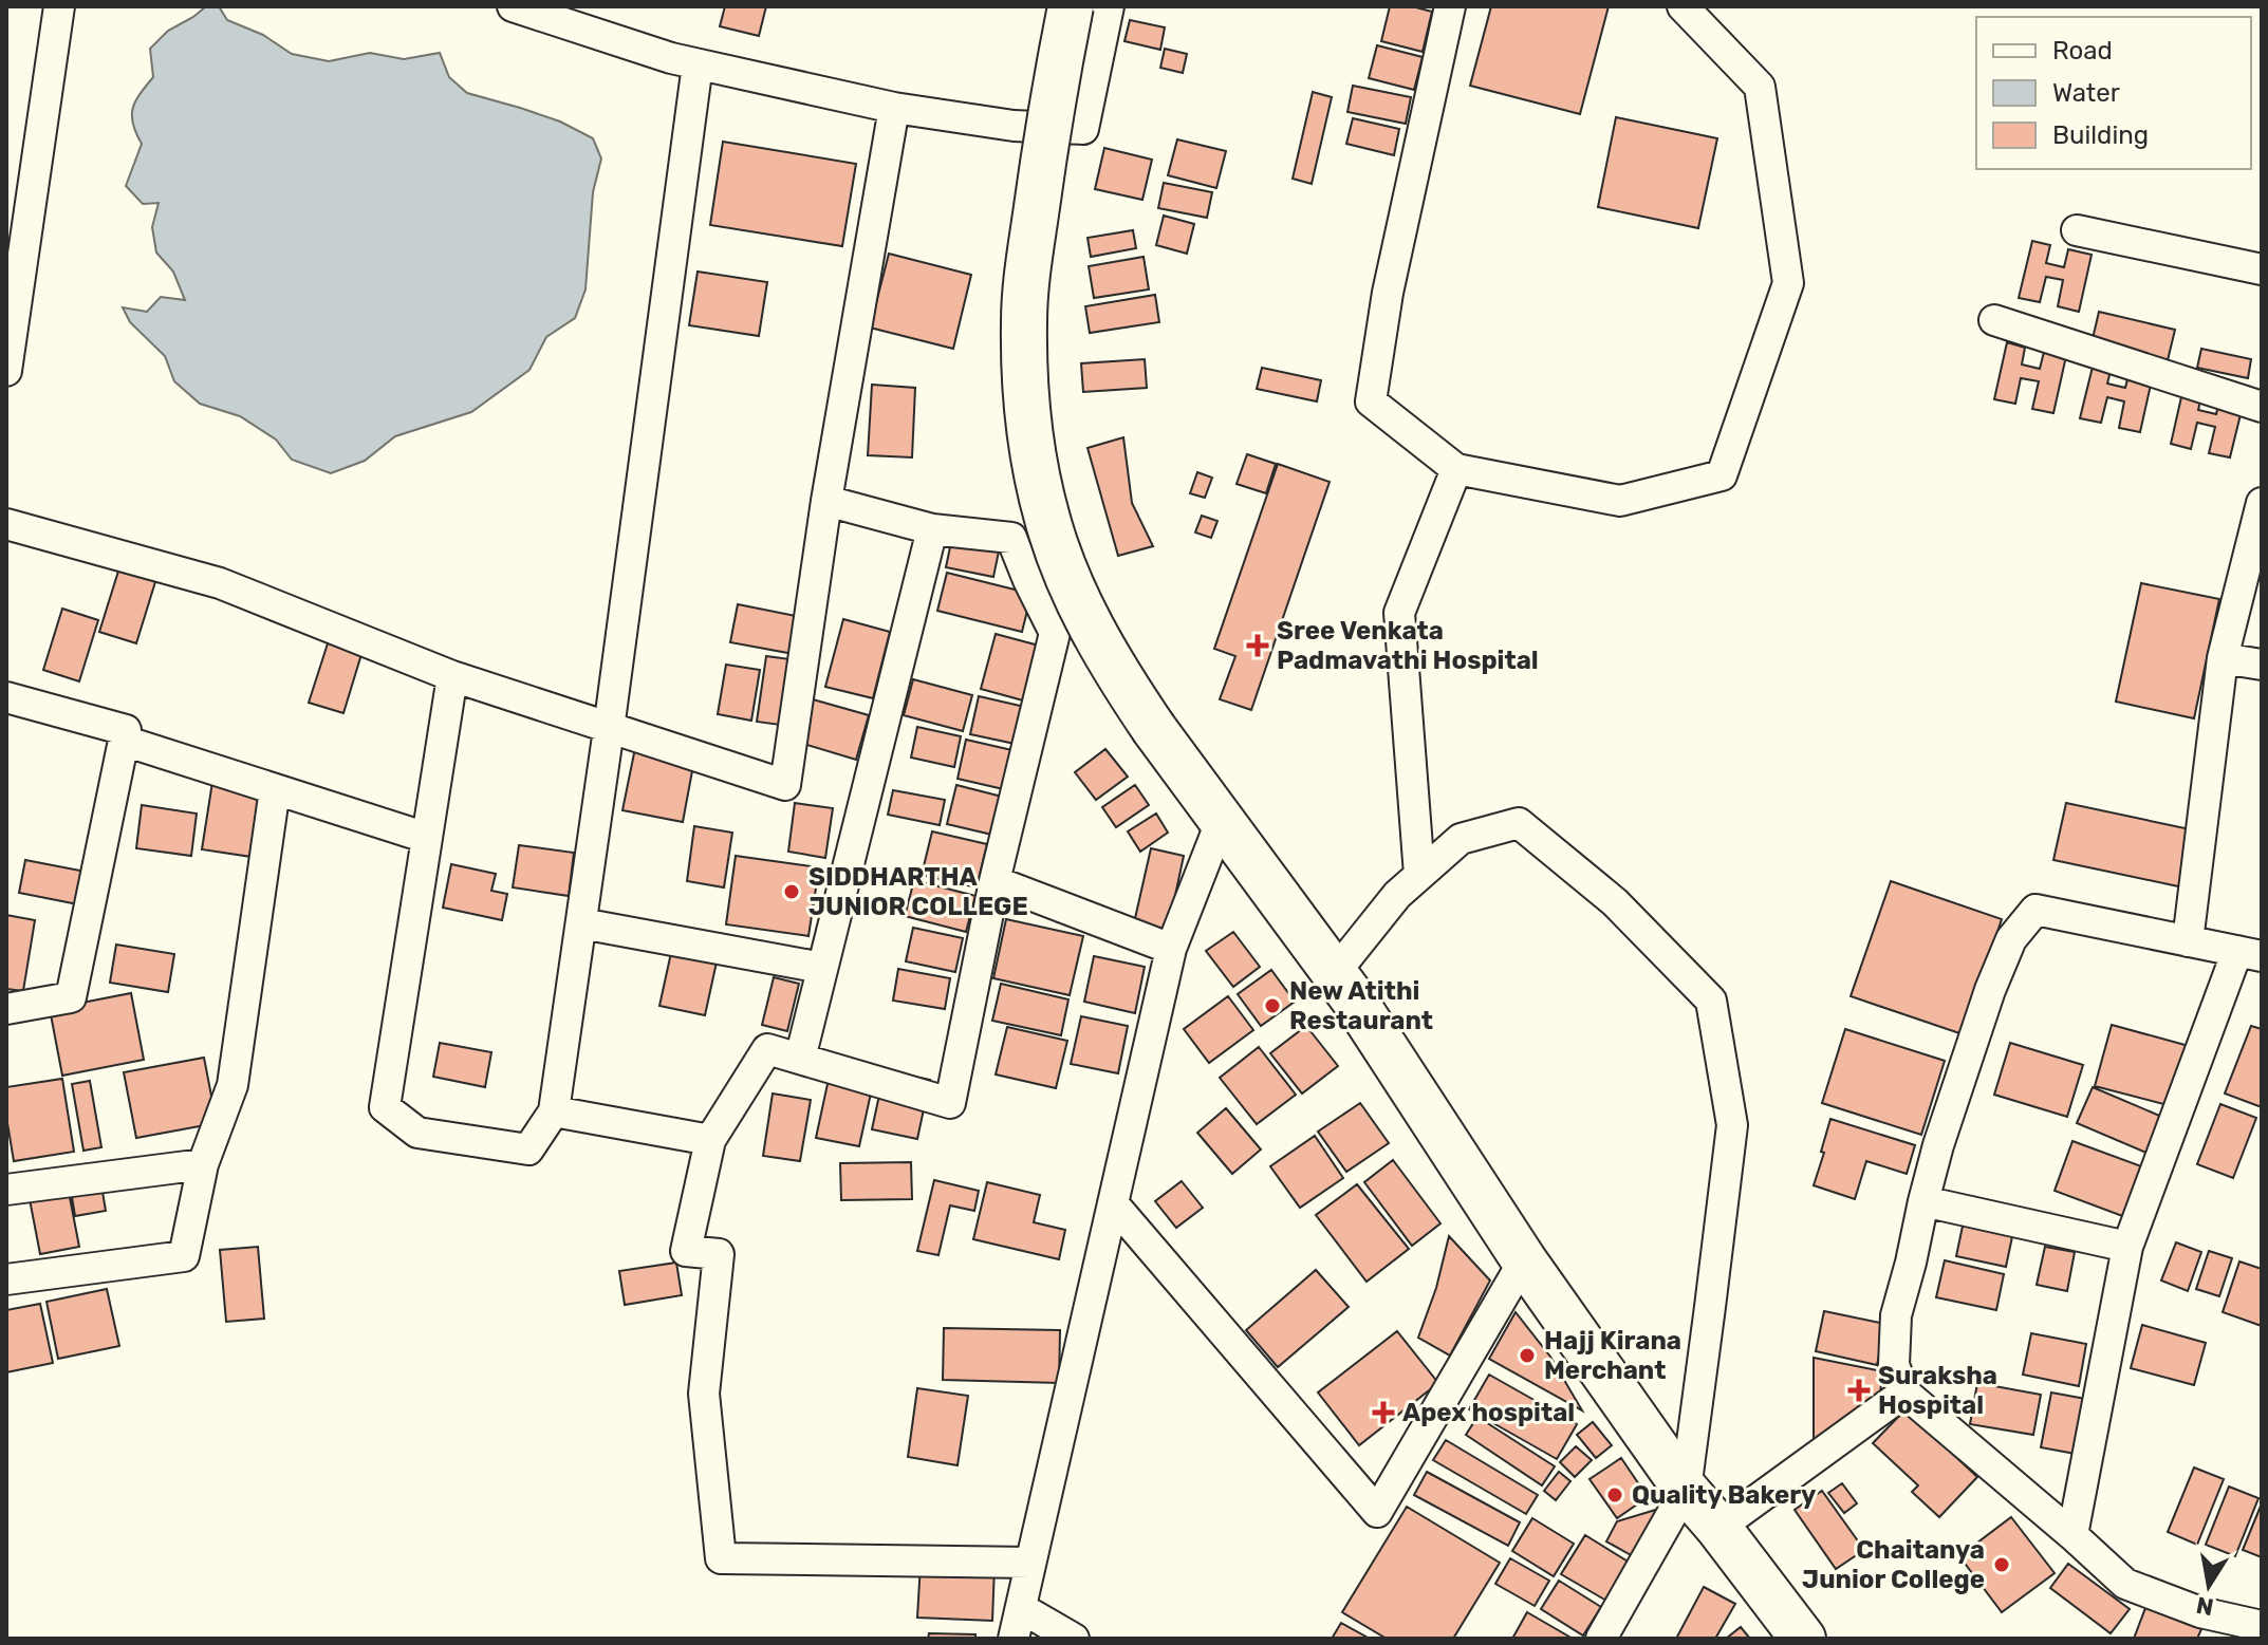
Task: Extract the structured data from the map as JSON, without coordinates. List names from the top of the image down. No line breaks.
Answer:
{"places":{"health":["Sree Venkata Padmavathi Hospital","Suraksha Hospital","Apex hospital"],"other":["SIDDHARTHA JUNIOR COLLEGE","New Atithi Restaurant","Hajj Kirana Merchant","Quality Bakery","Chaitanya Junior College"]},"legend":["Road","Water","Building"],"north":"bottom"}
